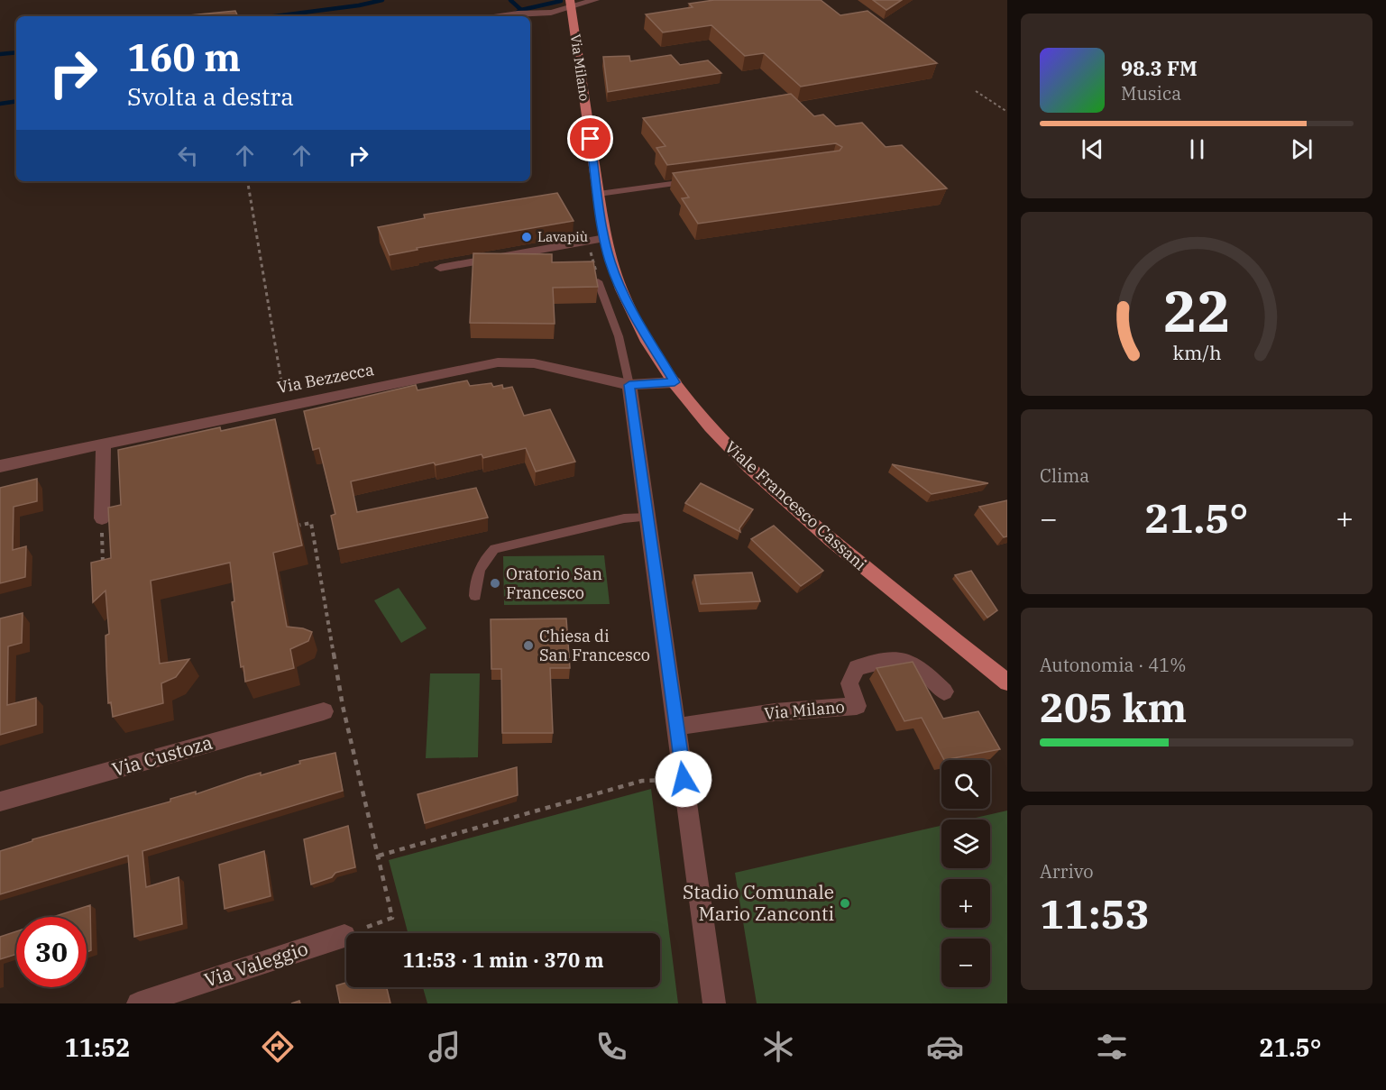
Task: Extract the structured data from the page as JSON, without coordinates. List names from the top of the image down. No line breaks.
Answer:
{"streets":{"main road":["Via Milano","Viale Francesco Cassani"],"street":["Via Bezzecca","Via Custoza","Via Valeggio"]},"crossings":[["Via Milano","Viale Francesco Cassani"],["Via Bezzecca","Viale Francesco Cassani"]],"places":["Lavapiù","Oratorio San Francesco","Chiesa di San Francesco","Stadio Comunale Mario Zanconti"],"page":{"turn":["160 m","Svolta a destra"],"song":["98.3 FM","Musica"],"tile":["Clima",["Autonomia · 41%","205 km"],["Arrivo","11:53"]],"heat":["−","21.5°","+"],"map_buttons":["+","−"],"limit":"30","trip":"11:53 · 1 min · 370 m","tabs":["11:52","21.5°"],"gauge":["22","km/h"]}}
